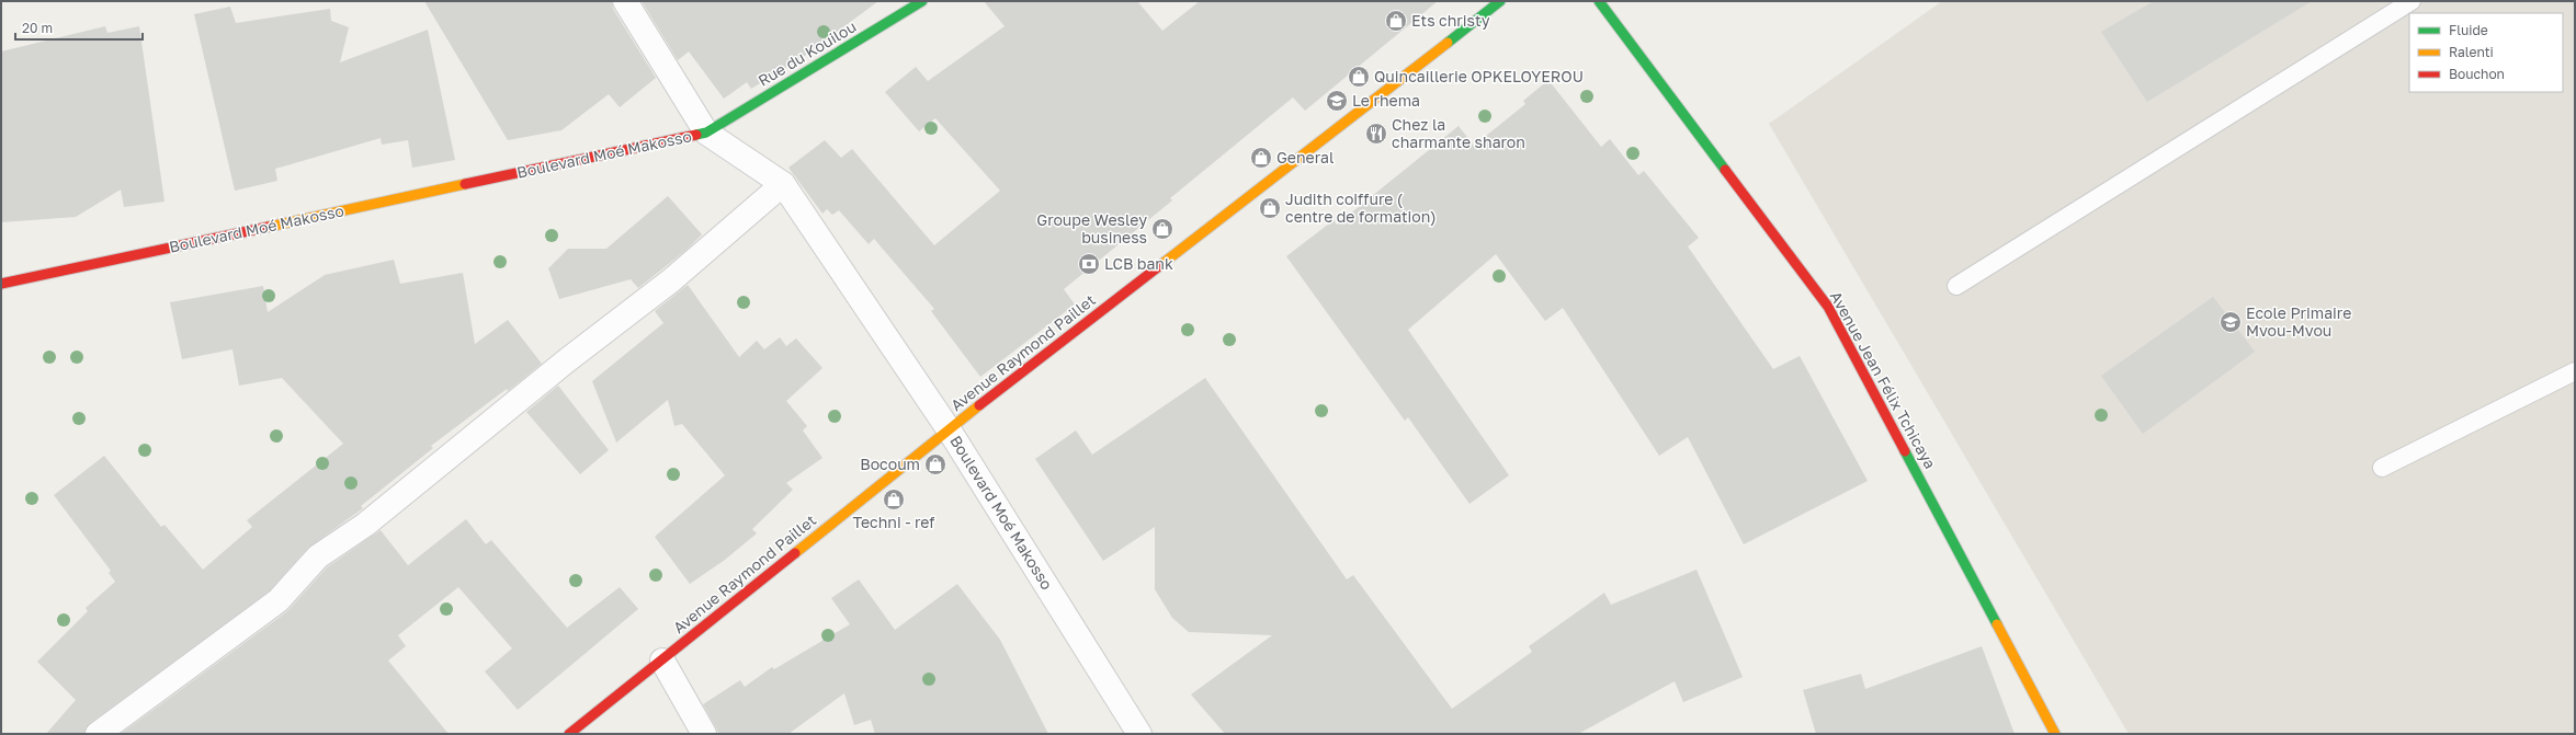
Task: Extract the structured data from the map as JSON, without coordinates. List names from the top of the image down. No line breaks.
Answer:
{"streets":{"street":["Rue du Kouilou","Boulevard Moé Makosso","Avenue Raymond Paillet","Avenue Jean Félix Tchicaya"]},"crossings":[["Rue du Kouilou","Boulevard Moé Makosso"],["Boulevard Moé Makosso","Avenue Raymond Paillet"]],"places":{"shop":["Ets christy","Quincaillerie OPKELOYEROU","General","Judith coiffure ( centre de formation)","Groupe Wesley business","Bocoum","Techni - ref"],"school or university":["Le rhema","Ecole Primaire Mvou-Mvou"],"restaurant":["Chez la charmante sharon"],"bank":["LCB bank"]},"legend":["Fluide","Ralenti","Bouchon"],"scale_bar":"20 m"}
